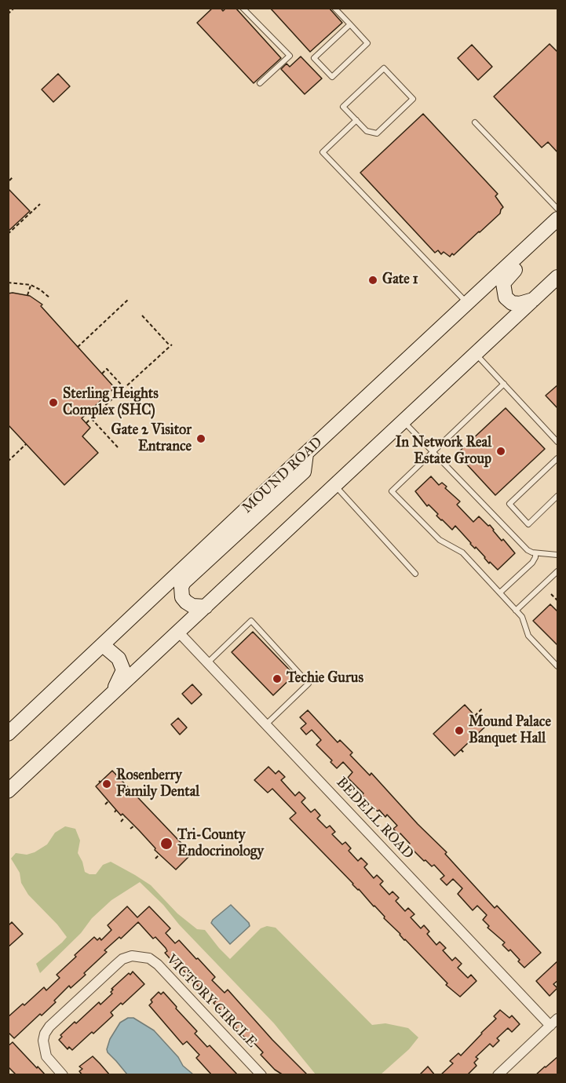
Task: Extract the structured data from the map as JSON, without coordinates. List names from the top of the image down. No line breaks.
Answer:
{"streets":{"main road":["MOUND ROAD"],"street":["BEDELL ROAD","VICTORY CIRCLE"]},"places":["Gate 1","Sterling Heights Complex (SHC)","Gate 2 Visitor Entrance","In Network Real Estate Group","Techie Gurus","Mound Palace Banquet Hall","Rosenberry Family Dental","Tri-County Endocrinology"]}
